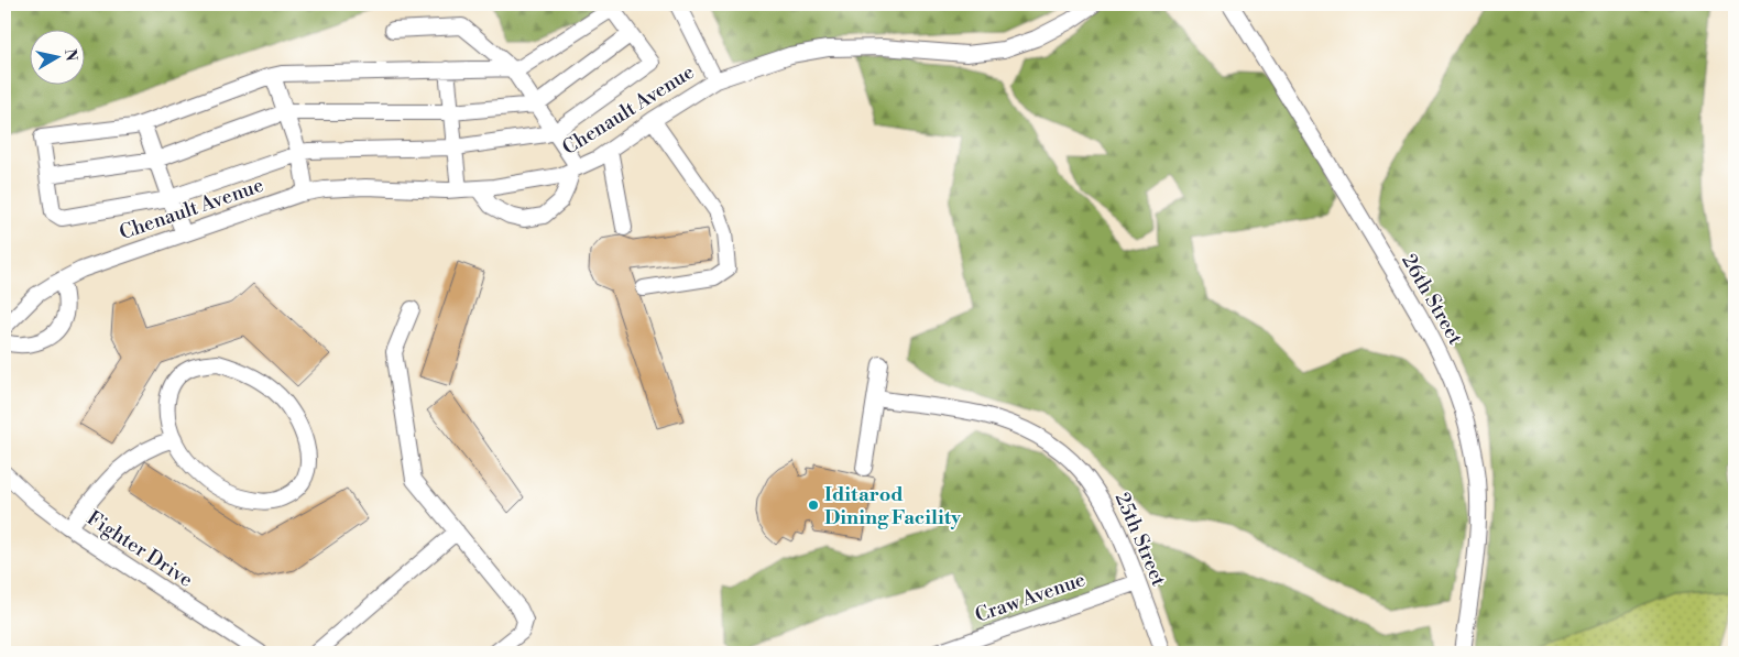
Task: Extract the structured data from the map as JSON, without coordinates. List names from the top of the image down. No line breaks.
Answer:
{"streets":{"street":["Chenault Avenue","26th Street","25th Street","Fighter Drive","Craw Avenue"]},"crossings":[["25th Street","Craw Avenue"]],"places":["Iditarod Dining Facility"],"north":"right"}
